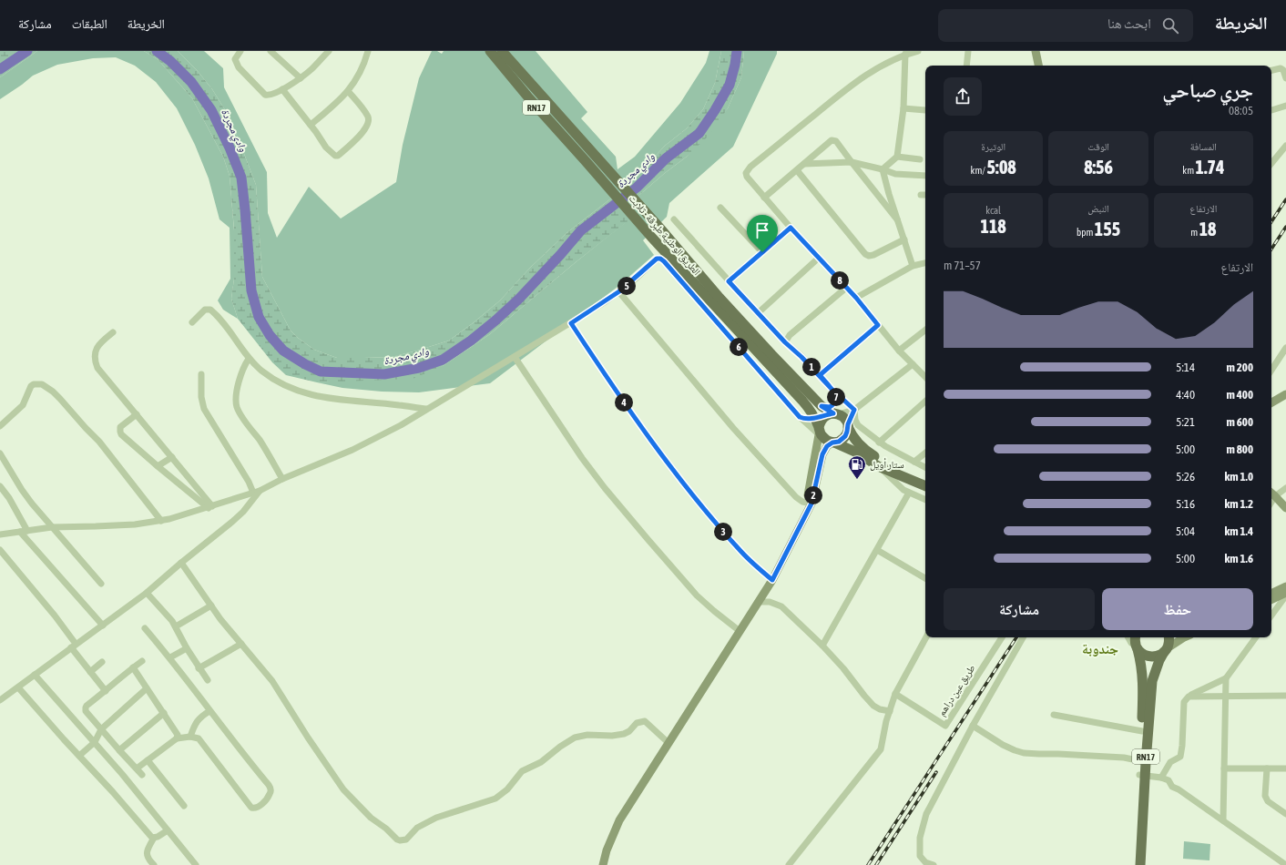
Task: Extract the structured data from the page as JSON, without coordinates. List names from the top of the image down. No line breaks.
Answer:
{"streets":{"main road":["RN17","الطريق الوطنية طبرقة - تلابت"],"street":["طريق عين دراهم"]},"crossings":[["RN17","الطريق الوطنية طبرقة - تلابت"]],"districts":["جندوبة"],"water":["وادي مجردة"],"places":{"fuel station":["ستار أويل"]},"page":{"header":"الخريطة","search":"ابحث هنا","nav":["الخريطة","الطبقات","مشاركة"],"heading":["جري صباحي","08:05"],"stats":[["المسافة","1.74 km"],["الوقت","8:56"],["الوتيرة","5:08 /km"],["الارتفاع","18 m"],["النبض","155 bpm"],["kcal","118"]],"chart":["الارتفاع","57–71 m"],"pins":["8","5","6","1","7","4","2","3"],"list":[{"name":"200 m","note":"5:14"},{"name":"400 m","note":"4:40"},{"name":"600 m","note":"5:21"},{"name":"800 m","note":"5:00"},{"name":"1.0 km","note":"5:26"},{"name":"1.2 km","note":"5:16"},{"name":"1.4 km","note":"5:04"},{"name":"1.6 km","note":"5:00"}],"buttons":["حفظ","مشاركة"]}}
